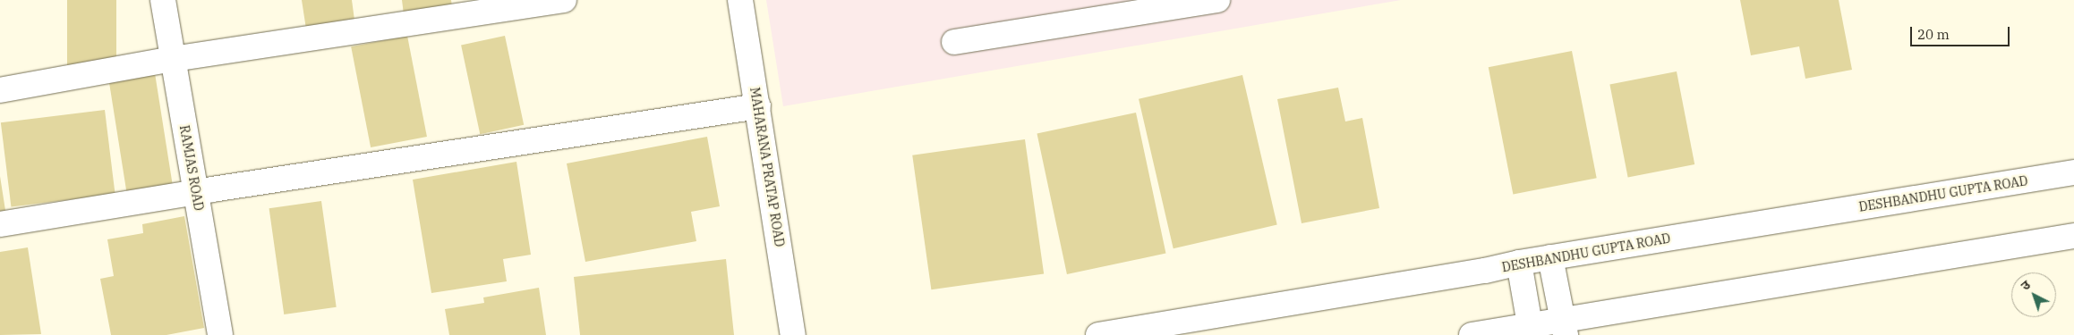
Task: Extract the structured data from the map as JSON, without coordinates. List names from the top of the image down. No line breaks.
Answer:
{"streets":{"street":["MAHARANA PRATAP ROAD","RAMJAS ROAD","DESHBANDHU GUPTA ROAD"]},"scale_bar":"20 m","north":"top left"}
